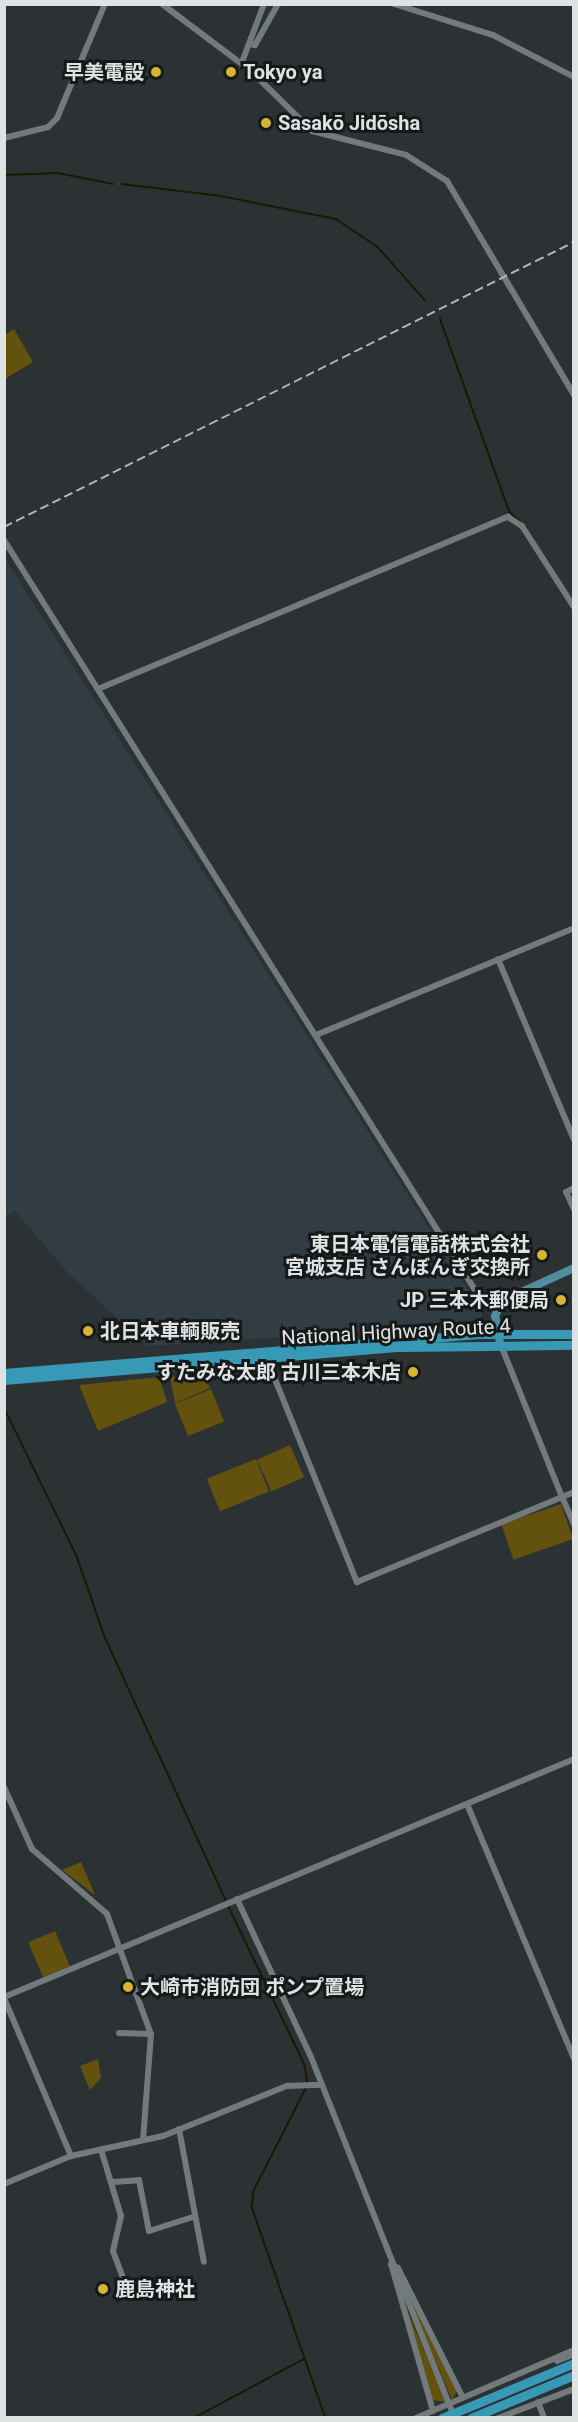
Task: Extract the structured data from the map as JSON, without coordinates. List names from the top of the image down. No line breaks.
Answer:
{"streets":{"highway":["National Highway Route 4"]},"places":["早美電設","Tokyo ya","Sasakō Jidōsha","東日本電信電話株式会社 宮城支店 さんぼんぎ交換所","JP 三本木郵便局","北日本車輌販売","すたみな太郎 古川三本木店","大崎市消防団 ポンプ置場","鹿島神社"]}
